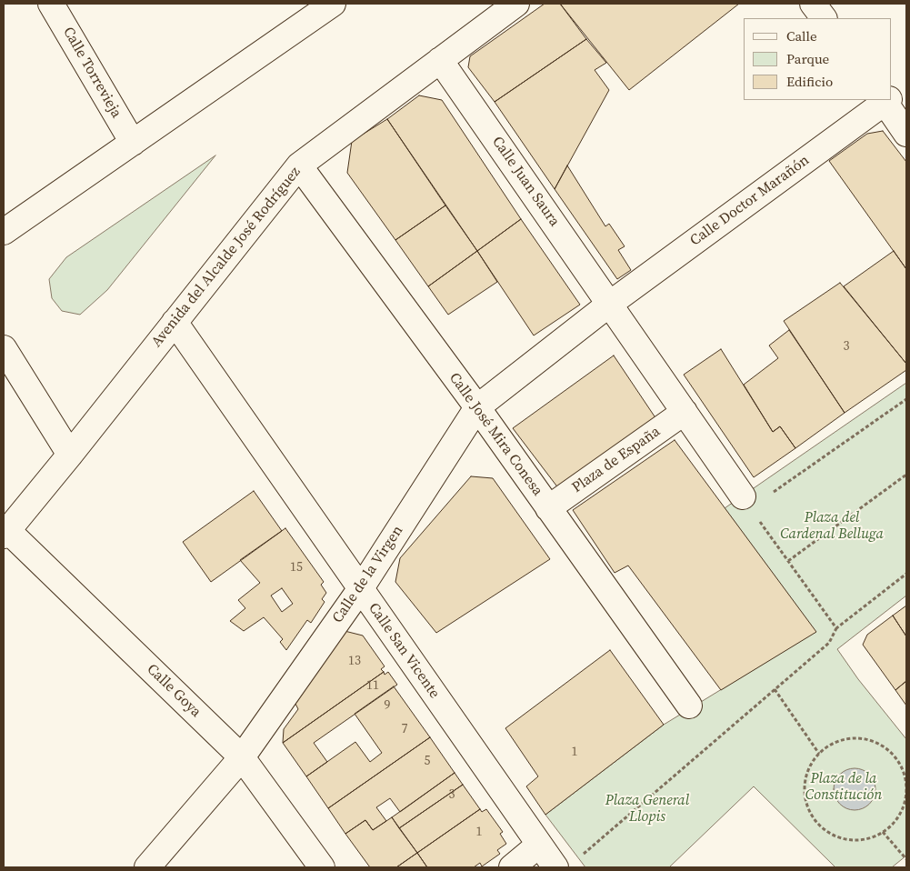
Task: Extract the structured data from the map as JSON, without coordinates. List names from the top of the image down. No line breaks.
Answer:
{"streets":{"street":["Calle Torrevieja","Calle Juan Saura","Calle Doctor Marañón","Avenida del Alcalde José Rodríguez","Calle José Mira Conesa","Plaza de España","Calle de la Virgen","Calle San Vicente","Calle Goya"]},"crossings":[["Calle Juan Saura","Calle Doctor Marañón"],["Calle Juan Saura","Avenida del Alcalde José Rodríguez"],["Calle Juan Saura","Calle de la Virgen"],["Calle Doctor Marañón","Calle de la Virgen"],["Avenida del Alcalde José Rodríguez","Calle José Mira Conesa"],["Avenida del Alcalde José Rodríguez","Calle San Vicente"],["Avenida del Alcalde José Rodríguez","Calle Goya"],["Calle José Mira Conesa","Plaza de España"],["Calle José Mira Conesa","Calle de la Virgen"],["Calle de la Virgen","Calle San Vicente"],["Calle de la Virgen","Calle Goya"]],"parks":["Plaza del Cardenal Belluga","Plaza de la Constitución","Plaza General Llopis"],"house_numbers":["3","15","13","11","9","7","1","5","3","1"],"legend":["Calle","Parque","Edificio"]}
